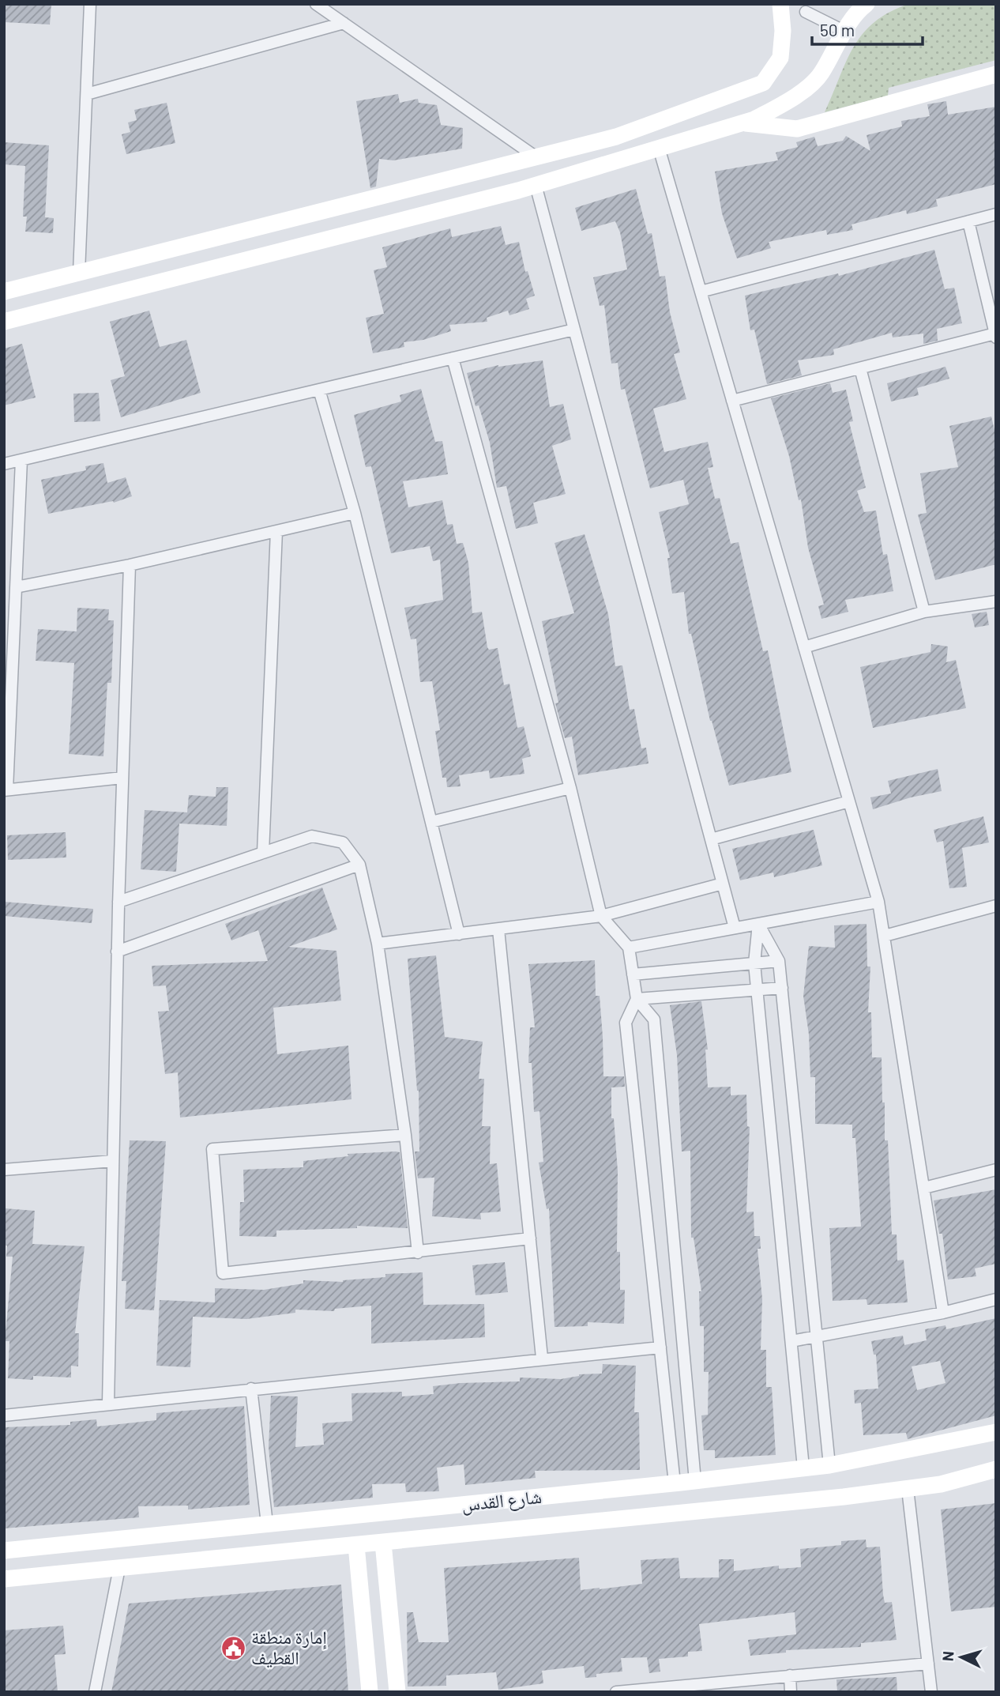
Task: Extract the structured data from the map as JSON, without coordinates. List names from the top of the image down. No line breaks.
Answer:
{"streets":{"street":["شارع القدس"]},"places":{"public building":["إمارة منطقة القطيف"]},"scale_bar":"50 m","north":"left"}
